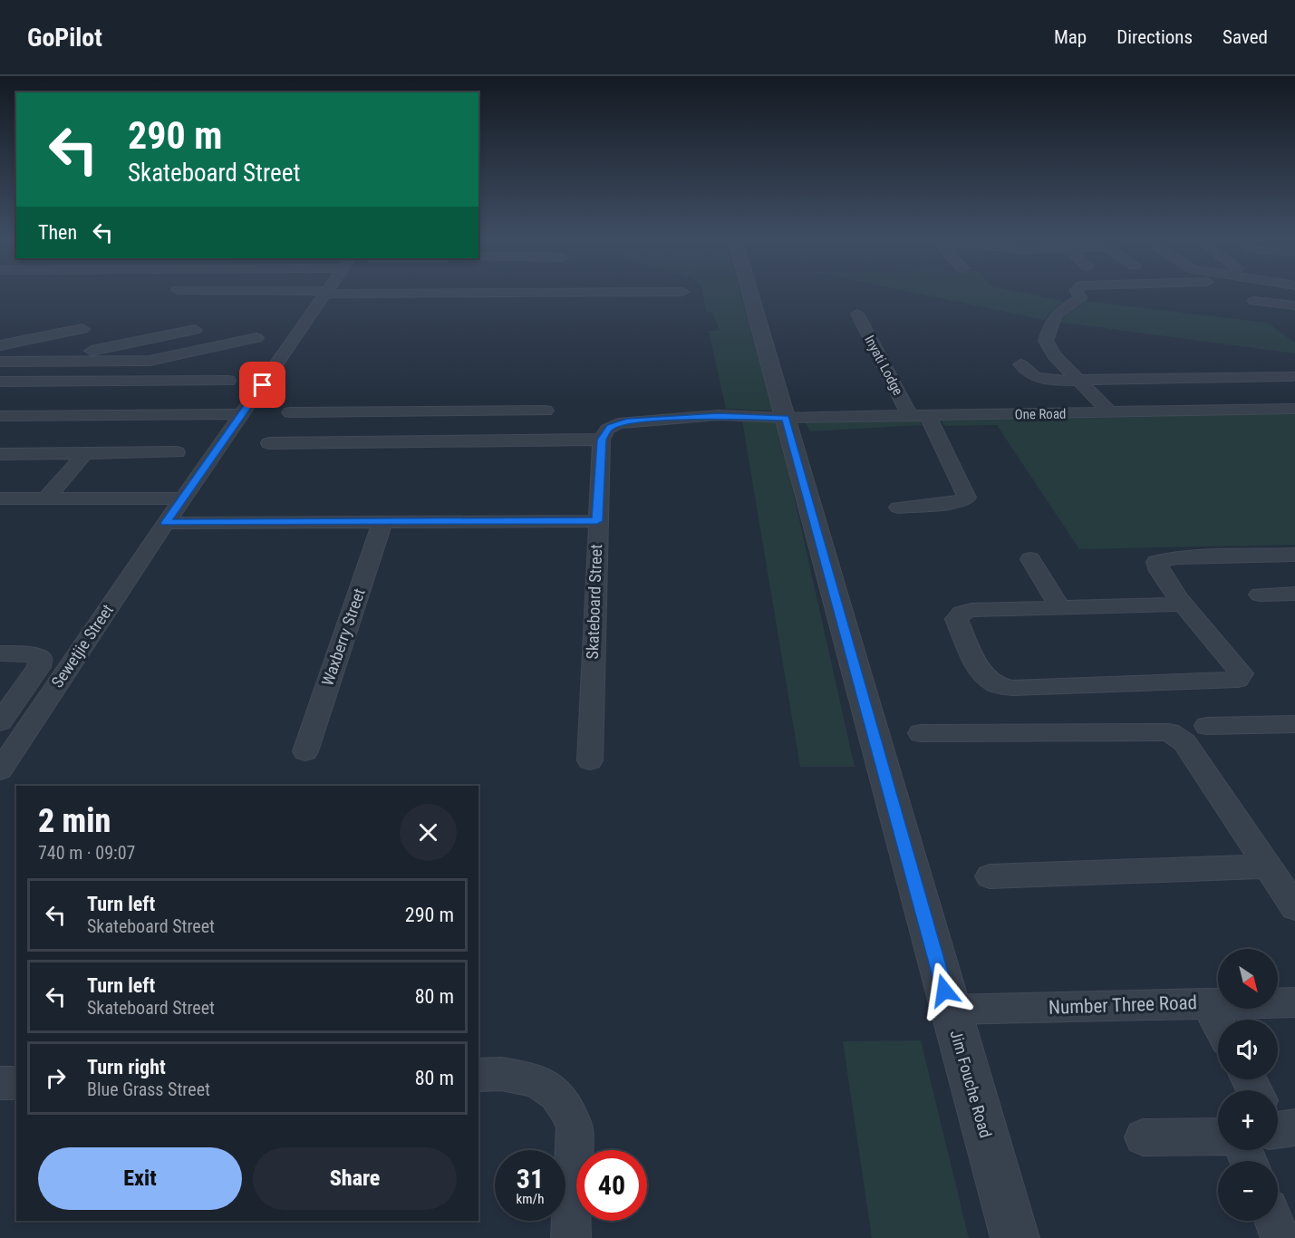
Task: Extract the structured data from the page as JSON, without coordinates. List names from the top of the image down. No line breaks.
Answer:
{"streets":{"street":["Inyati Lodge","One Road","Skateboard Street","Waxberry Street","Sewetjie Street","Number Three Road","Jim Fouche Road"]},"crossings":[["Inyati Lodge","One Road"],["One Road","Jim Fouche Road"],["Number Three Road","Jim Fouche Road"]],"north":"bottom right","page":{"header":"GoPilot","nav":["Map","Directions","Saved"],"turn":["290 m","Skateboard Street"],"then":"Then","heading":["2 min","740 m · 09:07"],"list":[{"name":"Turn left","note":"Skateboard Street","value":"290 m"},{"name":"Turn left","note":"Skateboard Street","value":"80 m"},{"name":"Turn right","note":"Blue Grass Street","value":"80 m"}],"map_buttons":["+","−"],"buttons":["Exit","Share"],"speed":"31 km/h","limit":"40"}}
